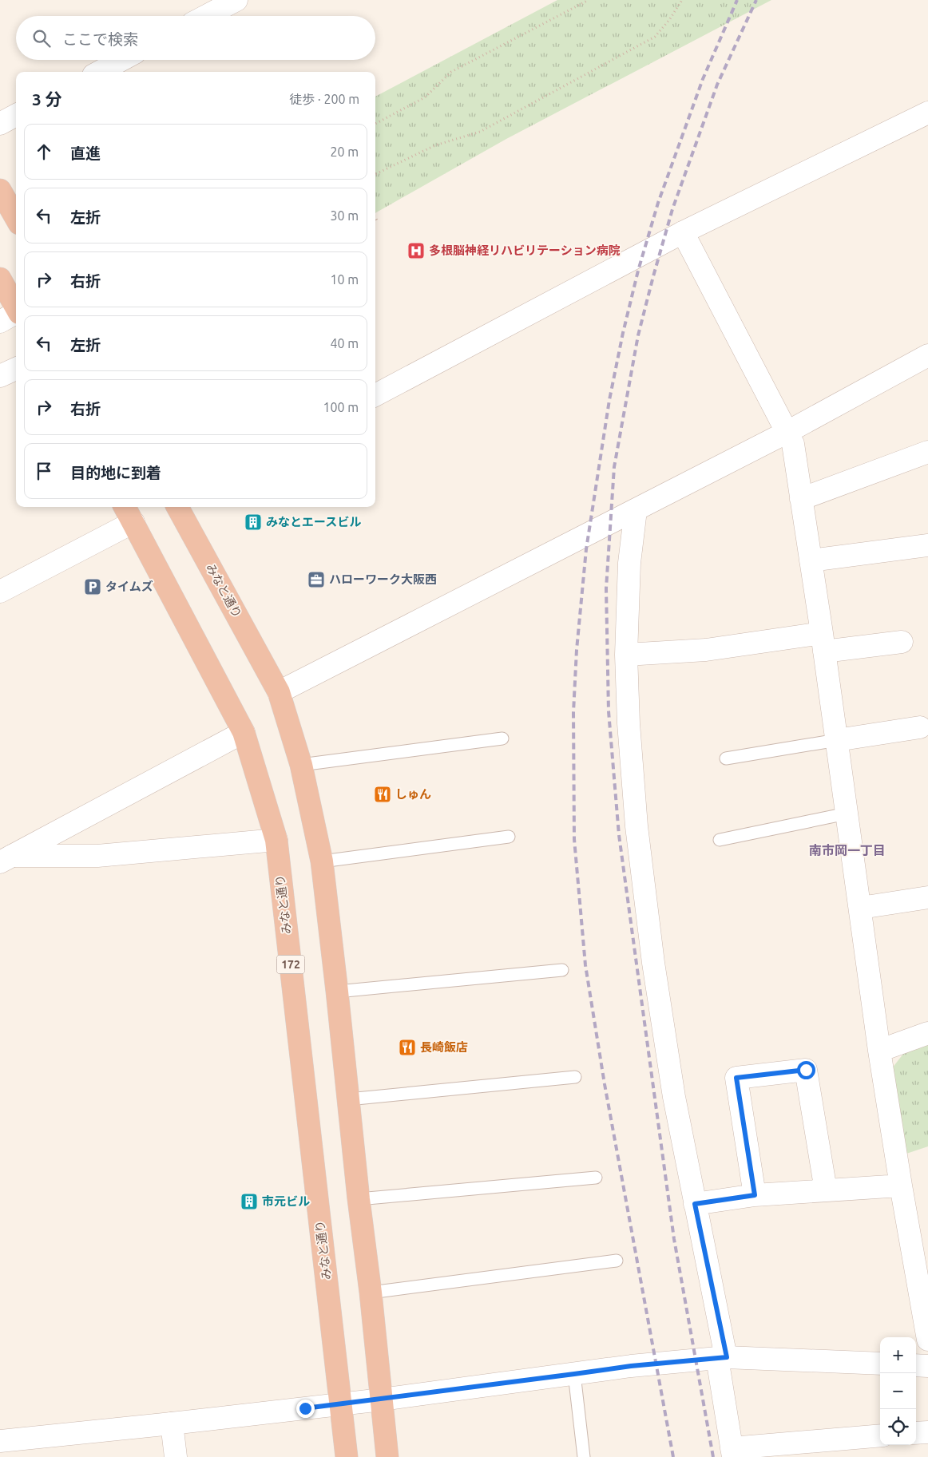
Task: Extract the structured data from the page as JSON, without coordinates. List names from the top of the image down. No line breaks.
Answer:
{"streets":{"highway":["みなと通り","172"]},"districts":["南市岡一丁目"],"places":{"hospital":["多根脳神経リハビリテーション病院"],"building":["みなとエースビル","市元ビル"],"office":["ハローワーク大阪西"],"parking":["タイムズ"],"restaurant":["しゅん","長崎飯店"]},"page":{"search":"ここで検索","heading":["3 分","徒歩 · 200 m"],"list":[["直進","20 m"],["左折","30 m"],["右折","10 m"],["左折","40 m"],["右折","100 m"],"目的地に到着"],"map_buttons":["+","−"]}}
